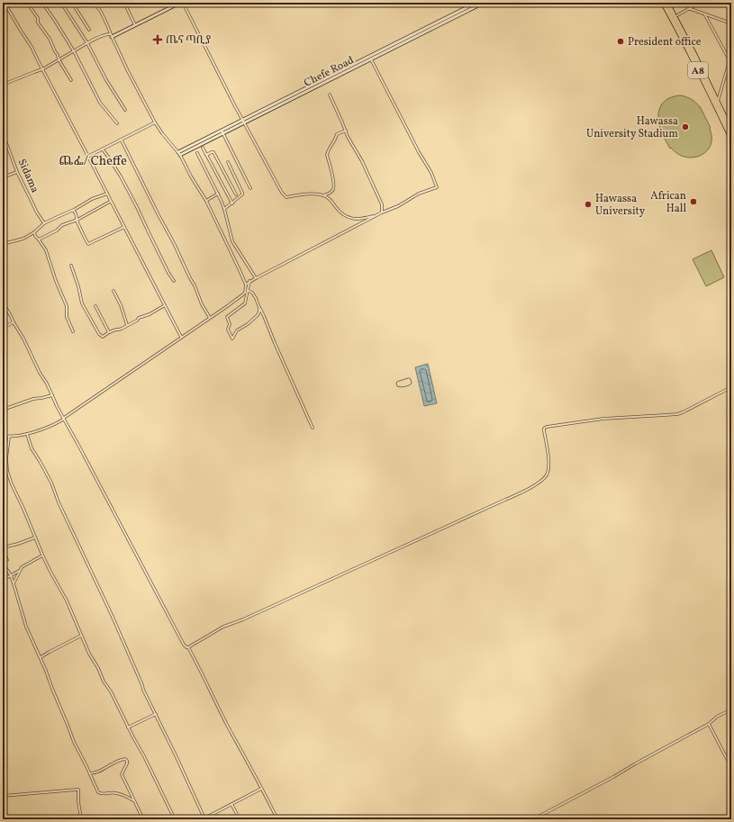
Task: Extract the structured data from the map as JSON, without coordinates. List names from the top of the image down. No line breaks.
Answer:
{"streets":{"highway":["A8"],"street":["Chefe Road","Sidama"]},"districts":["ጨፌ/ Cheffe"],"places":{"health":["ጤና ጣቢያ"],"other":["President office","Hawassa University Stadium","African Hall","Hawassa University"]}}
